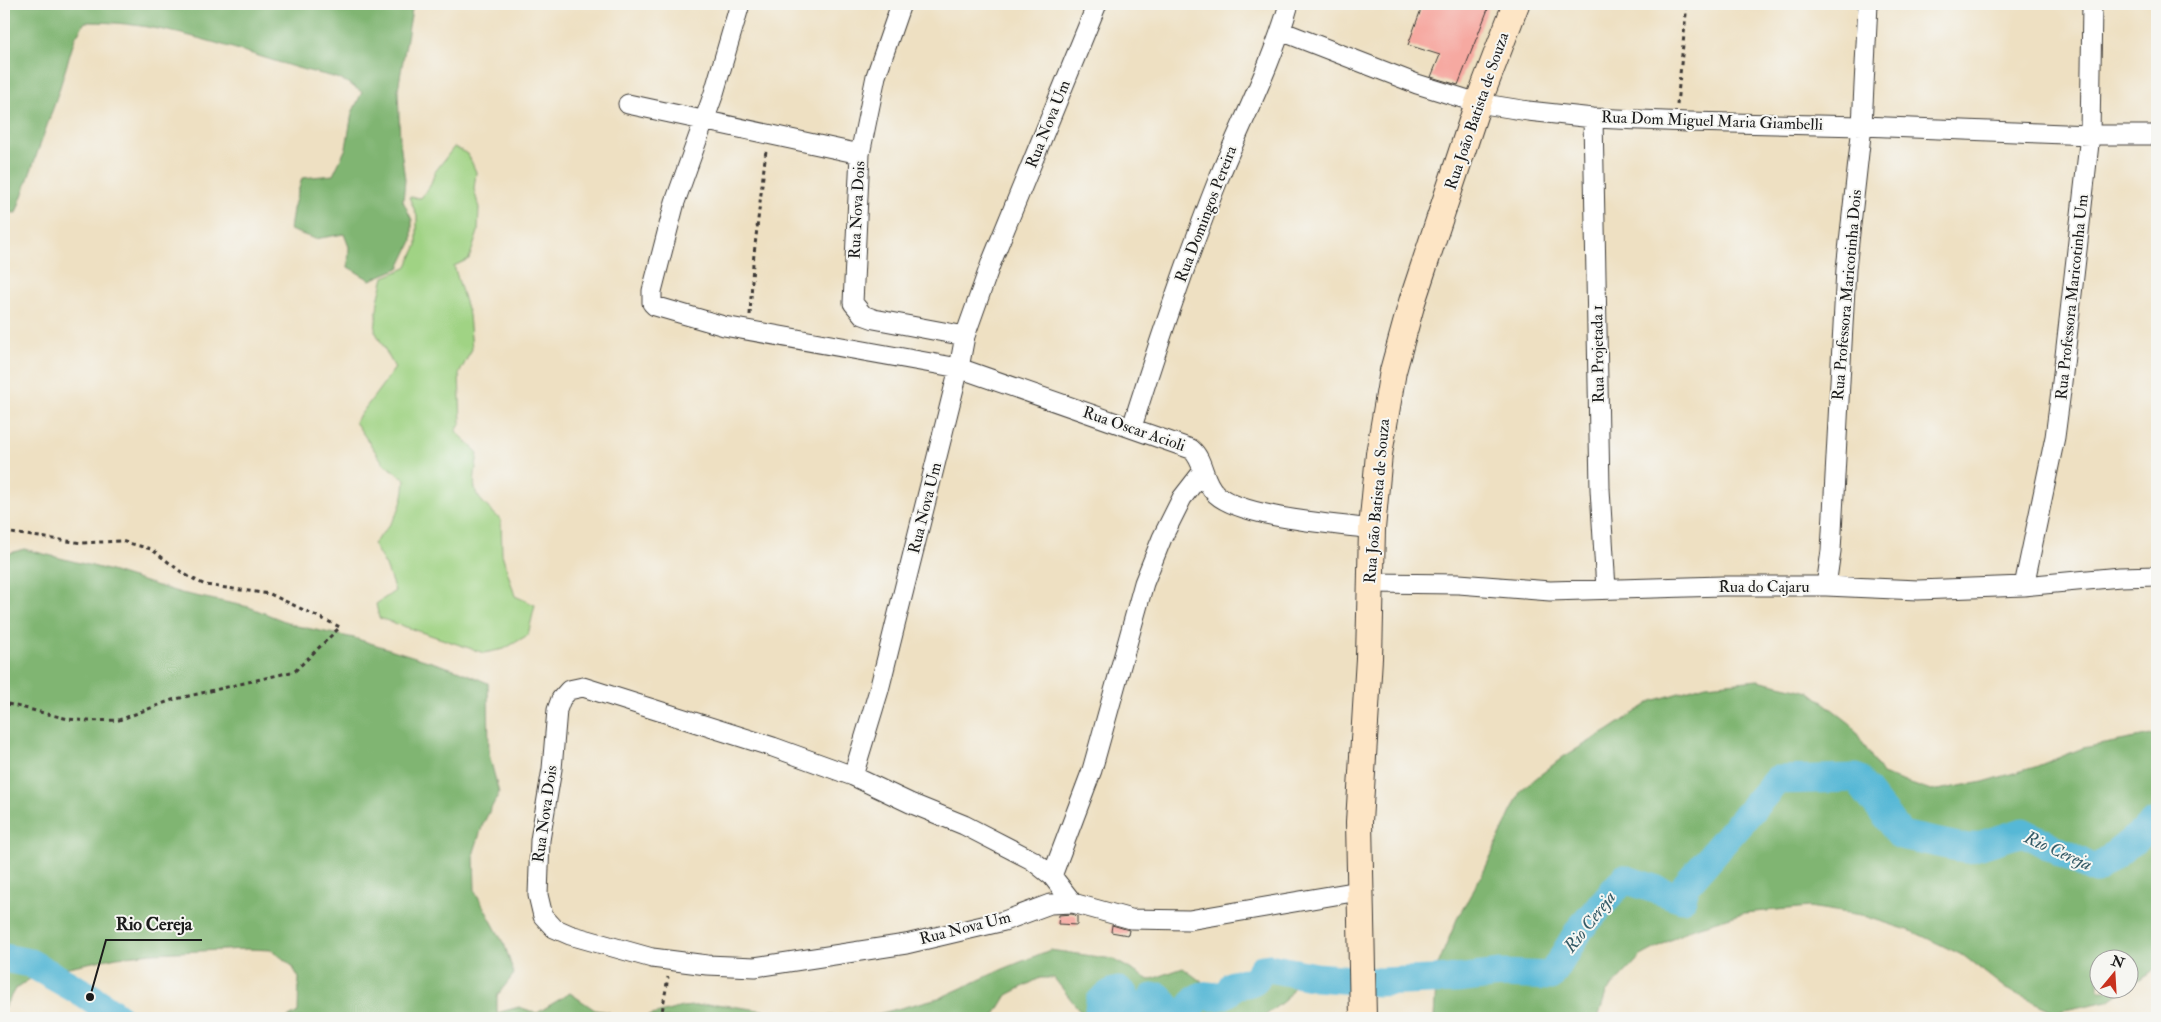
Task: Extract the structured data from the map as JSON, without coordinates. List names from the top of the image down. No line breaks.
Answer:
{"streets":{"street":["Rua João Batista de Souza","Rua Dom Miguel Maria Giambelli","Rua Nova Um","Rua Nova Dois","Rua Domingos Pereira","Rua Professora Maricotinha Dois","Rua Professora Maricotinha Um","Rua Projetada 1","Rua Oscar Acioli","Rua do Cajaru"]},"crossings":[["Rua João Batista de Souza","Rua Dom Miguel Maria Giambelli"],["Rua João Batista de Souza","Rua Nova Um"],["Rua João Batista de Souza","Rua Oscar Acioli"],["Rua João Batista de Souza","Rua do Cajaru"],["Rua Dom Miguel Maria Giambelli","Rua Domingos Pereira"],["Rua Dom Miguel Maria Giambelli","Rua Professora Maricotinha Dois"],["Rua Dom Miguel Maria Giambelli","Rua Professora Maricotinha Um"],["Rua Dom Miguel Maria Giambelli","Rua Projetada 1"],["Rua Nova Um","Rua Nova Dois"],["Rua Nova Um","Rua Oscar Acioli"],["Rua Domingos Pereira","Rua Oscar Acioli"],["Rua Professora Maricotinha Dois","Rua do Cajaru"],["Rua Professora Maricotinha Um","Rua do Cajaru"],["Rua Projetada 1","Rua do Cajaru"]],"water":["Rio Cereja"],"places":["Rio Cereja"],"north":"top"}
